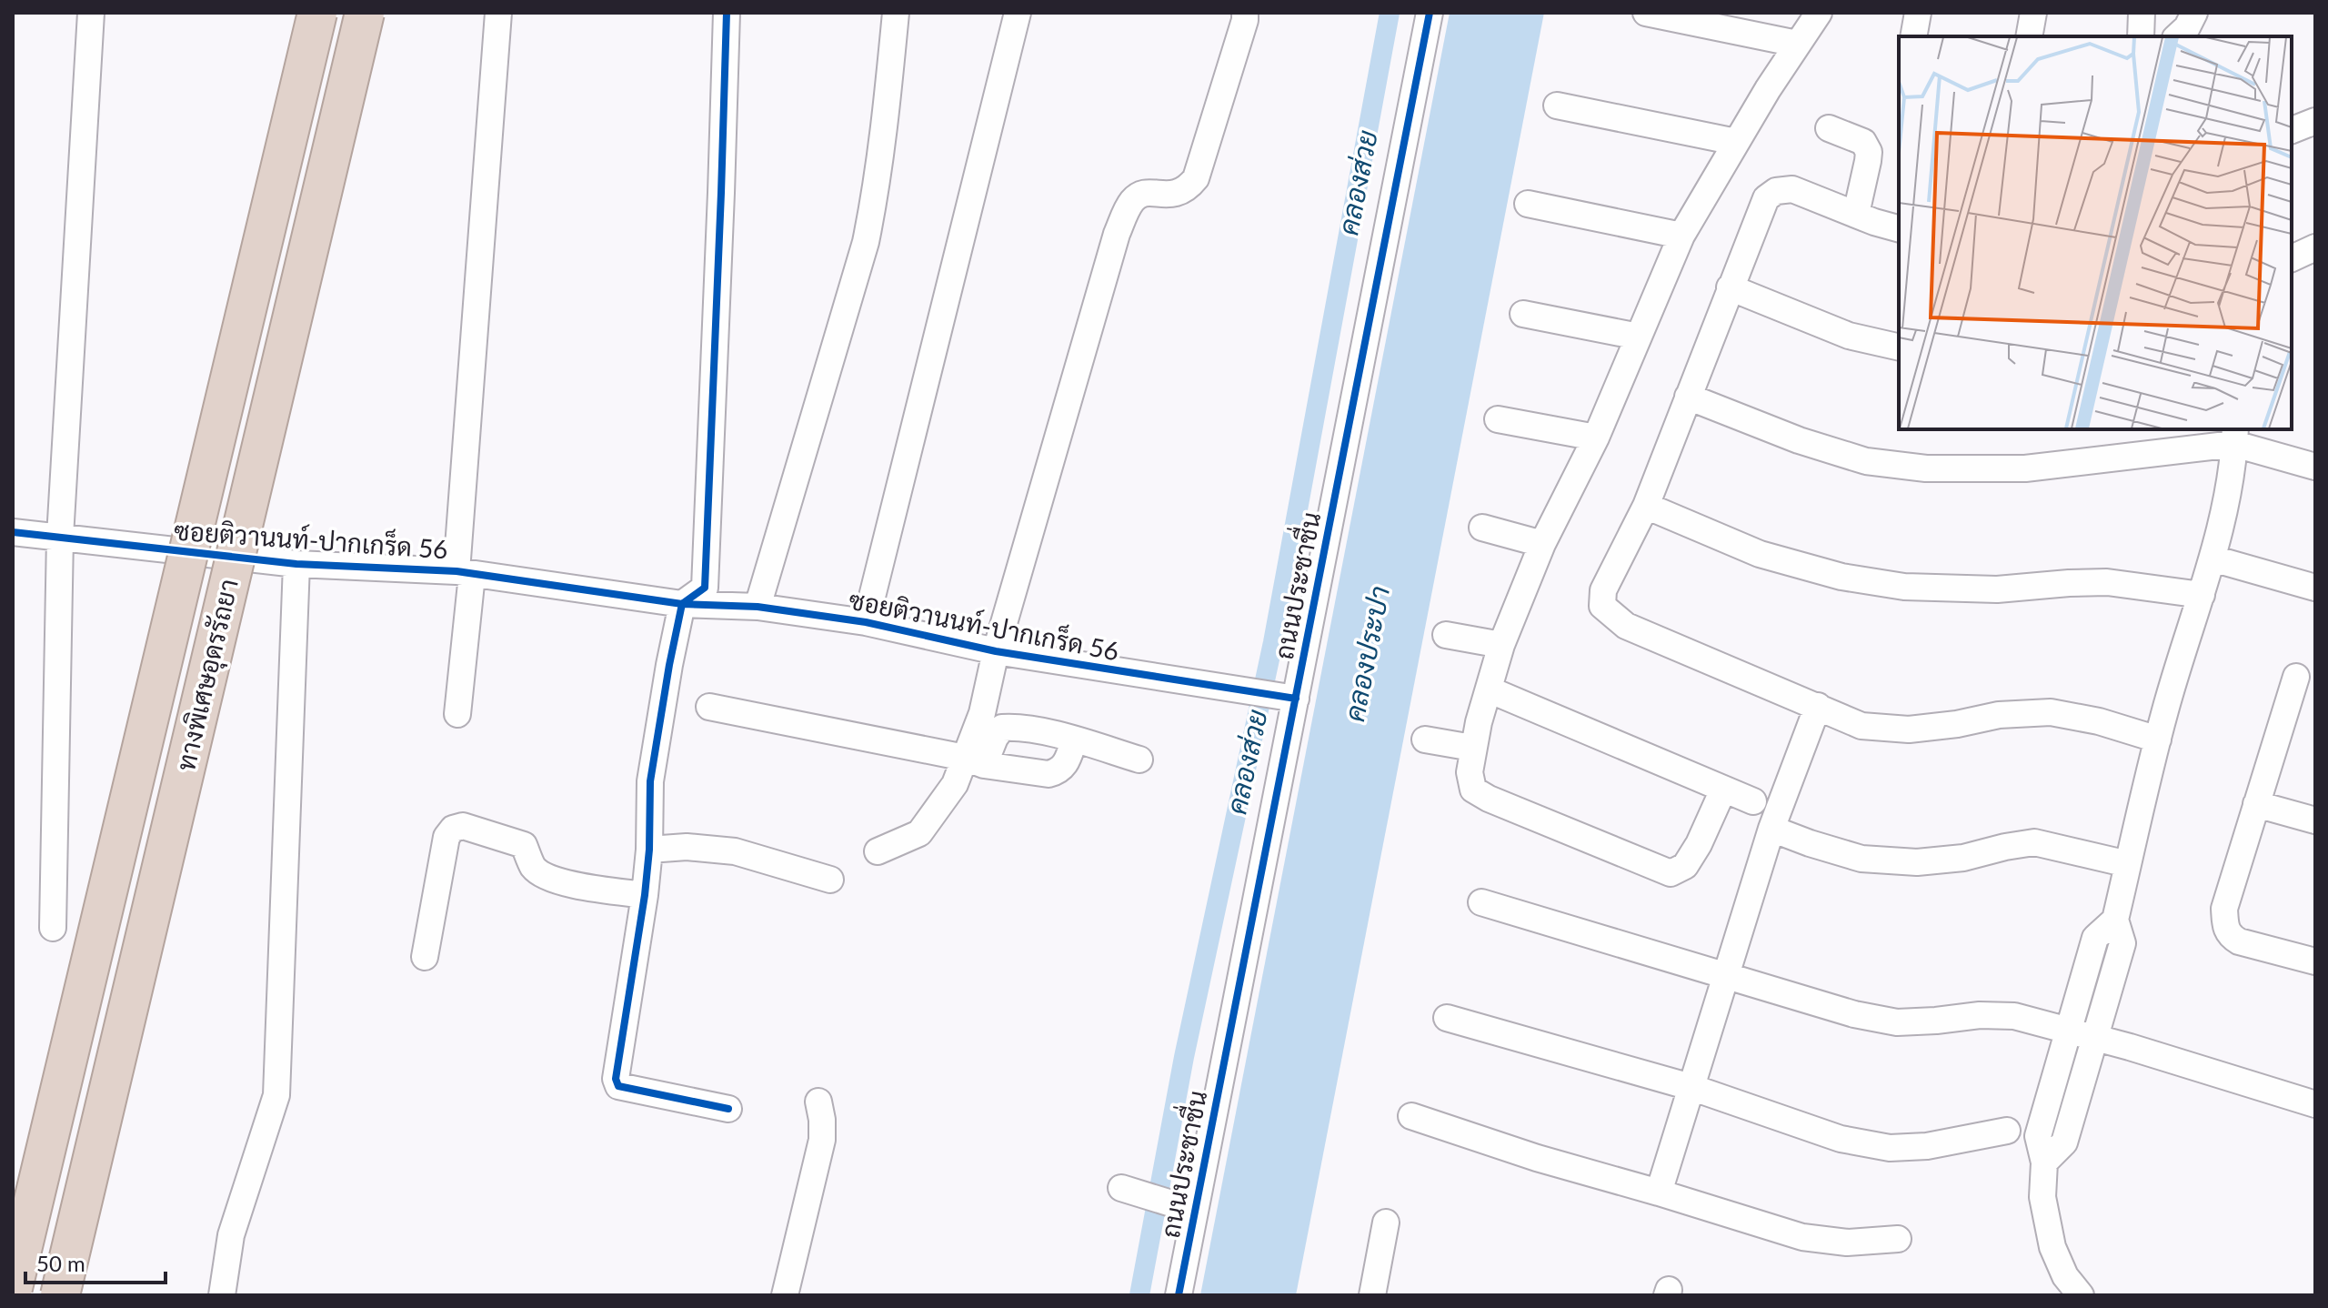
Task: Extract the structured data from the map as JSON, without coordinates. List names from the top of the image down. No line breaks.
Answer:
{"streets":{"highway":["ทางพิเศษอุดรรัถยา"],"street":["ซอยติวานนท์-ปากเกร็ด 56","ถนนประชาชื่น"]},"crossings":[["ซอยติวานนท์-ปากเกร็ด 56","ถนนประชาชื่น"]],"water":["คลองส่วย","คลองประปา"],"scale_bar":"50 m"}
